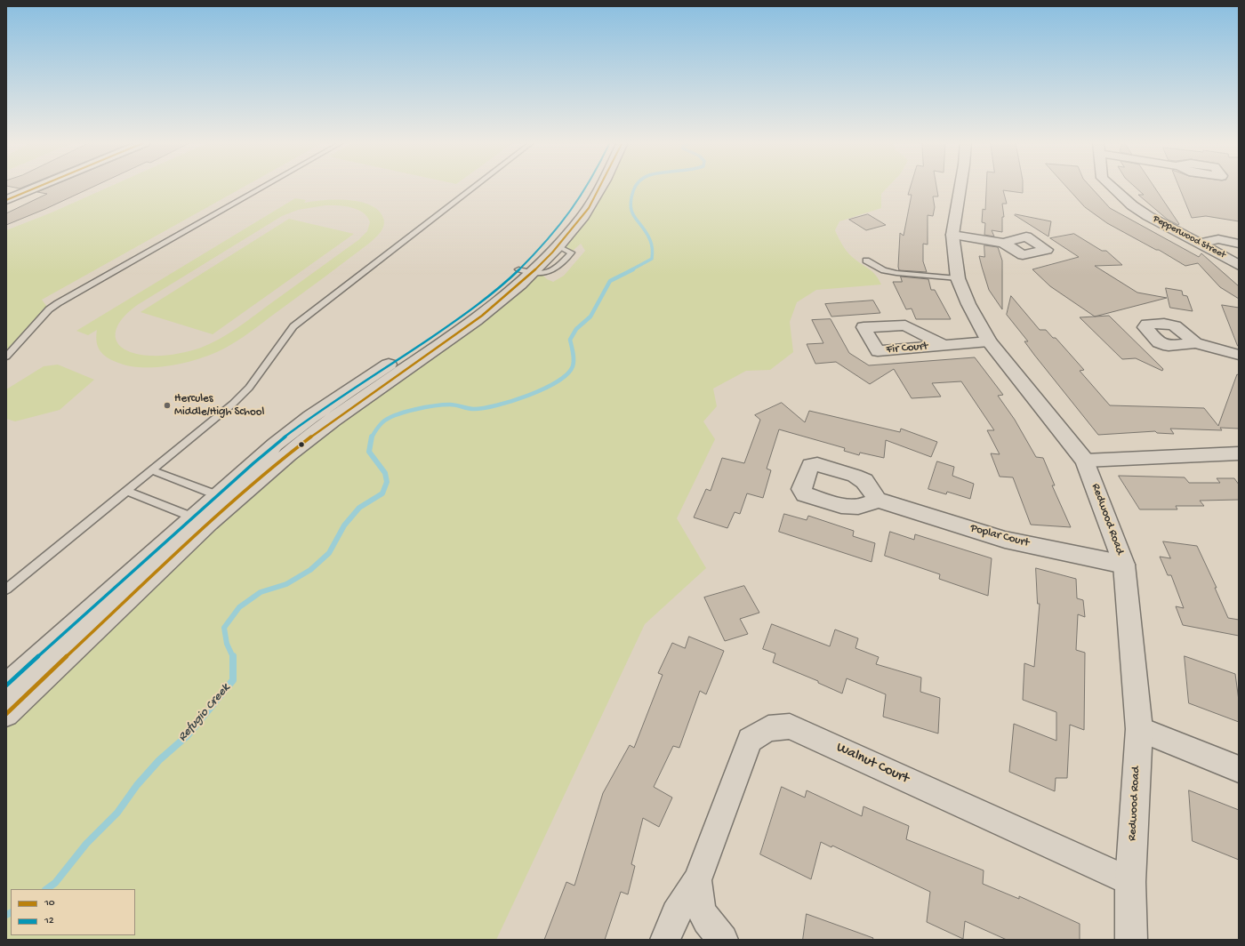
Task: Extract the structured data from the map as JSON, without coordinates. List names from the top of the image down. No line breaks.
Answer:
{"streets":{"street":["Pepperwood Street","Fir Court","Redwood Road","Poplar Court","Walnut Court"]},"crossings":[["Fir Court","Redwood Road"],["Redwood Road","Poplar Court"],["Redwood Road","Walnut Court"]],"water":["Refugio Creek"],"places":["Hercules Middle/High School"],"lines":["transit line 10","transit line 12"],"legend":["10","12"]}
